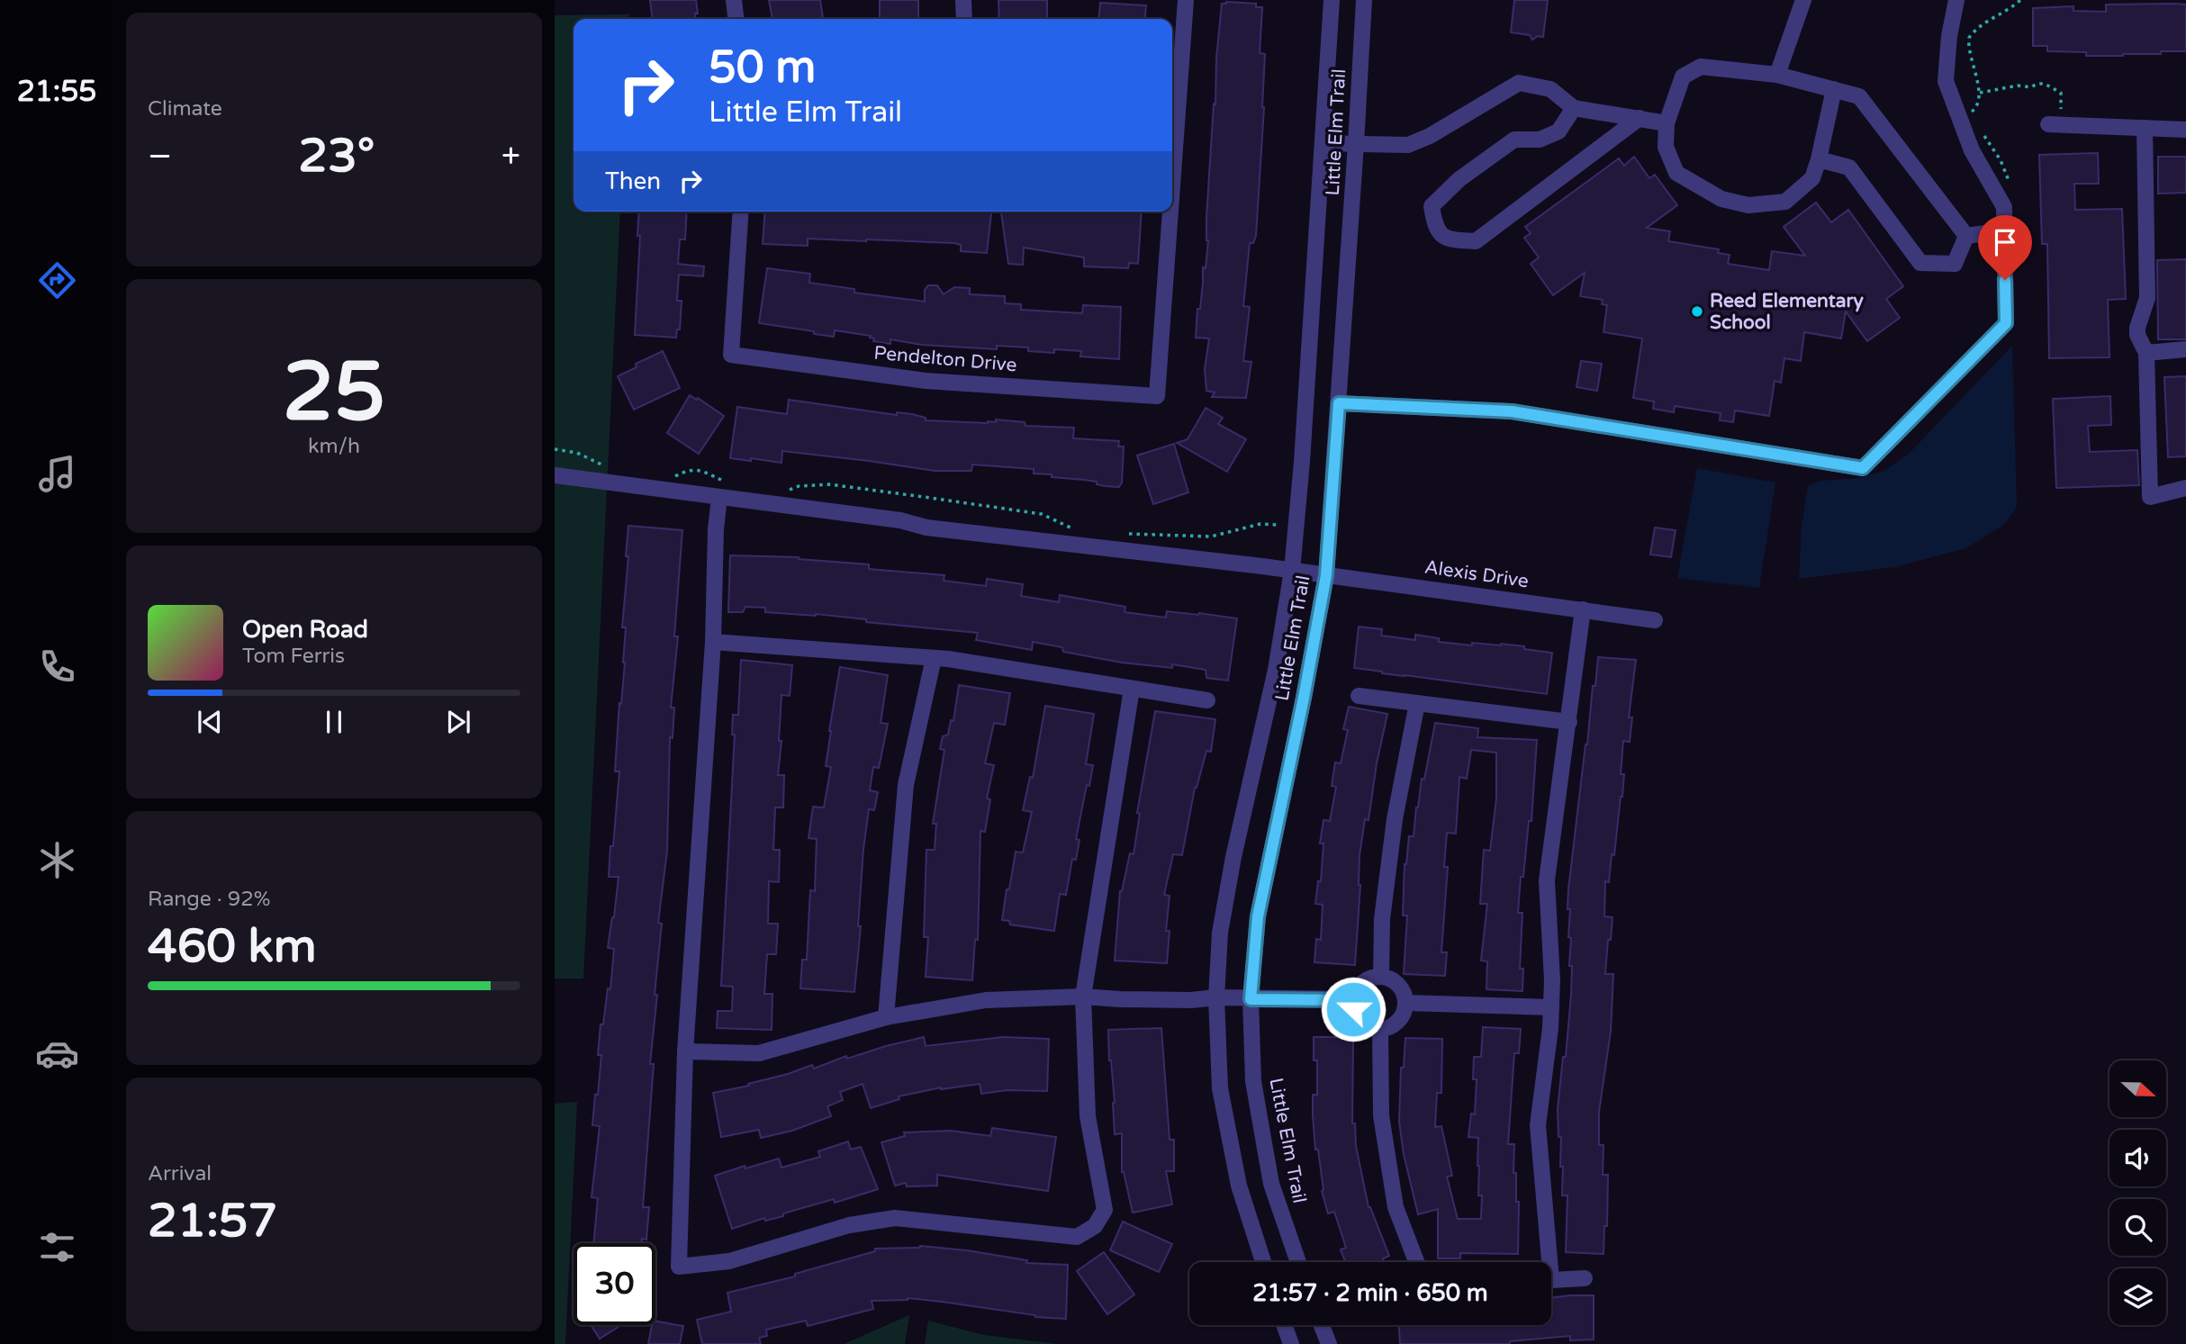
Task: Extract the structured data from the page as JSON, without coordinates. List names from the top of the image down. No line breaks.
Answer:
{"streets":{"street":["Little Elm Trail","Pendelton Drive","Alexis Drive"]},"crossings":[["Little Elm Trail","Alexis Drive"]],"places":["Reed Elementary School"],"north":"right","page":{"tabs":"21:55","tile":["Climate",["25","km/h"],["Range · 92%","460 km"],["Arrival","21:57"]],"turn":["50 m","Little Elm Trail"],"heat":["−","23°","+"],"then":"Then","song":["Open Road","Tom Ferris"],"limit":"30","trip":"21:57 · 2 min · 650 m"}}
